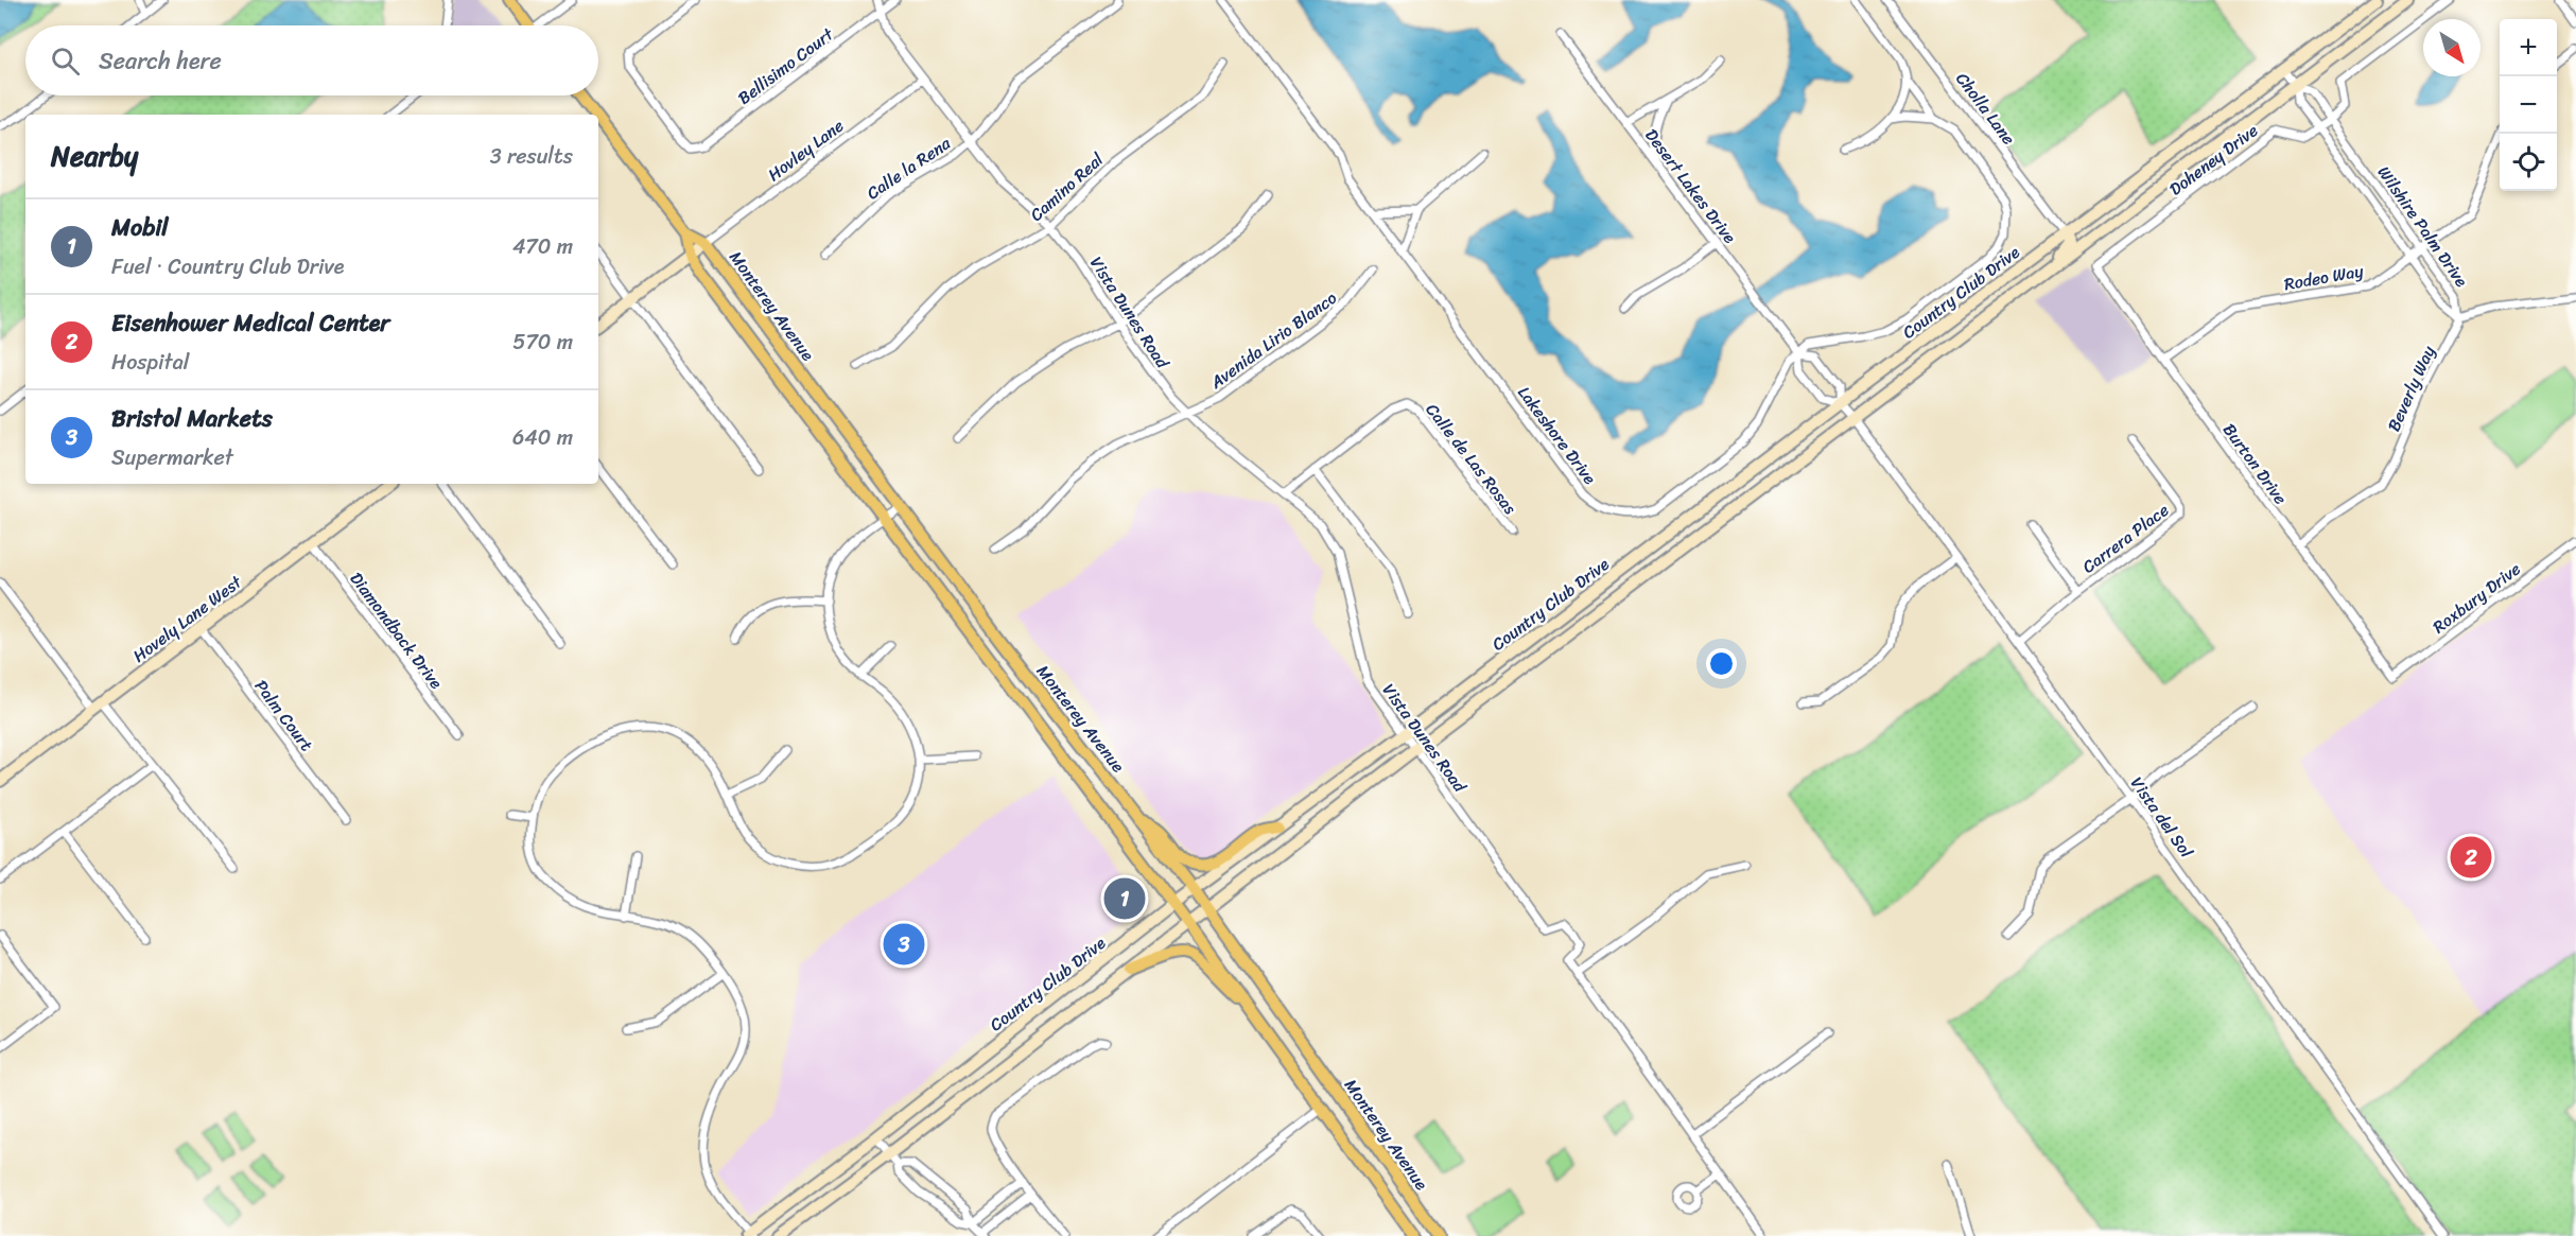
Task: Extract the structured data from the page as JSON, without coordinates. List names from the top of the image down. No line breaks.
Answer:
{"streets":{"main road":["Country Club Drive","Monterey Avenue","Hovely Lane West"],"street":["Bellisimo Court","Cholla Lane","Hovley Lane","Doheney Drive","Calle la Rena","Desert Lakes Drive","Camino Real","Wilshire Palm Drive","Rodeo Way","Vista Dunes Road","Avenida Lirio Blanco","Beverly Way","Lakeshore Drive","Calle de Las Rosas","Burton Drive","Carrera Place","Roxbury Drive","Diamondback Drive","Palm Court","Vista del Sol"]},"crossings":[["Bellisimo Court","Vista Dunes Road"],["Cholla Lane","Country Club Drive"],["Hovley Lane","Monterey Avenue"],["Hovley Lane","Vista Dunes Road"],["Doheney Drive","Wilshire Palm Drive"],["Doheney Drive","Burton Drive"],["Calle la Rena","Vista Dunes Road"],["Desert Lakes Drive","Country Club Drive"],["Desert Lakes Drive","Lakeshore Drive"],["Desert Lakes Drive","Vista del Sol"],["Camino Real","Vista Dunes Road"],["Wilshire Palm Drive","Rodeo Way"],["Wilshire Palm Drive","Country Club Drive"],["Wilshire Palm Drive","Beverly Way"],["Rodeo Way","Burton Drive"],["Country Club Drive","Monterey Avenue"],["Country Club Drive","Vista Dunes Road"],["Country Club Drive","Vista del Sol"],["Vista Dunes Road","Avenida Lirio Blanco"],["Vista Dunes Road","Calle de Las Rosas"],["Beverly Way","Burton Drive"],["Burton Drive","Roxbury Drive"],["Carrera Place","Vista del Sol"],["Hovely Lane West","Diamondback Drive"],["Hovely Lane West","Palm Court"]],"north":"bottom right","page":{"map_buttons":["+","−"],"search":"Search here","heading":["Nearby","3 results"],"list":[{"mark":"1","name":"Mobil","note":"Fuel · Country Club Drive","value":"470 m"},{"mark":"2","name":"Eisenhower Medical Center","note":"Hospital","value":"570 m"},{"mark":"3","name":"Bristol Markets","note":"Supermarket","value":"640 m"}],"pins":["2","1","3"]}}
